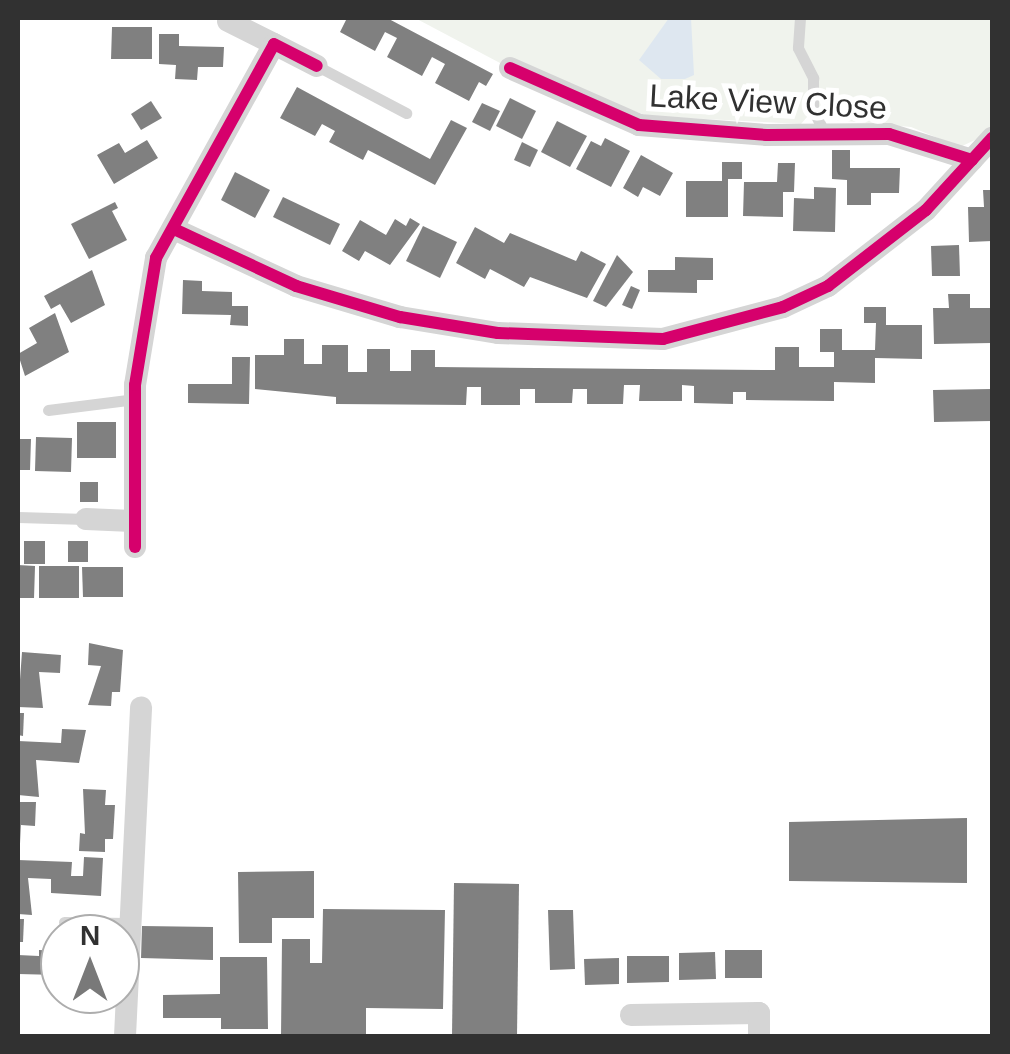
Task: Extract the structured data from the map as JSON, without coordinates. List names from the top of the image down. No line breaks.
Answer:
{"streets":{"street":["Lake View Close"]},"north":"top"}
